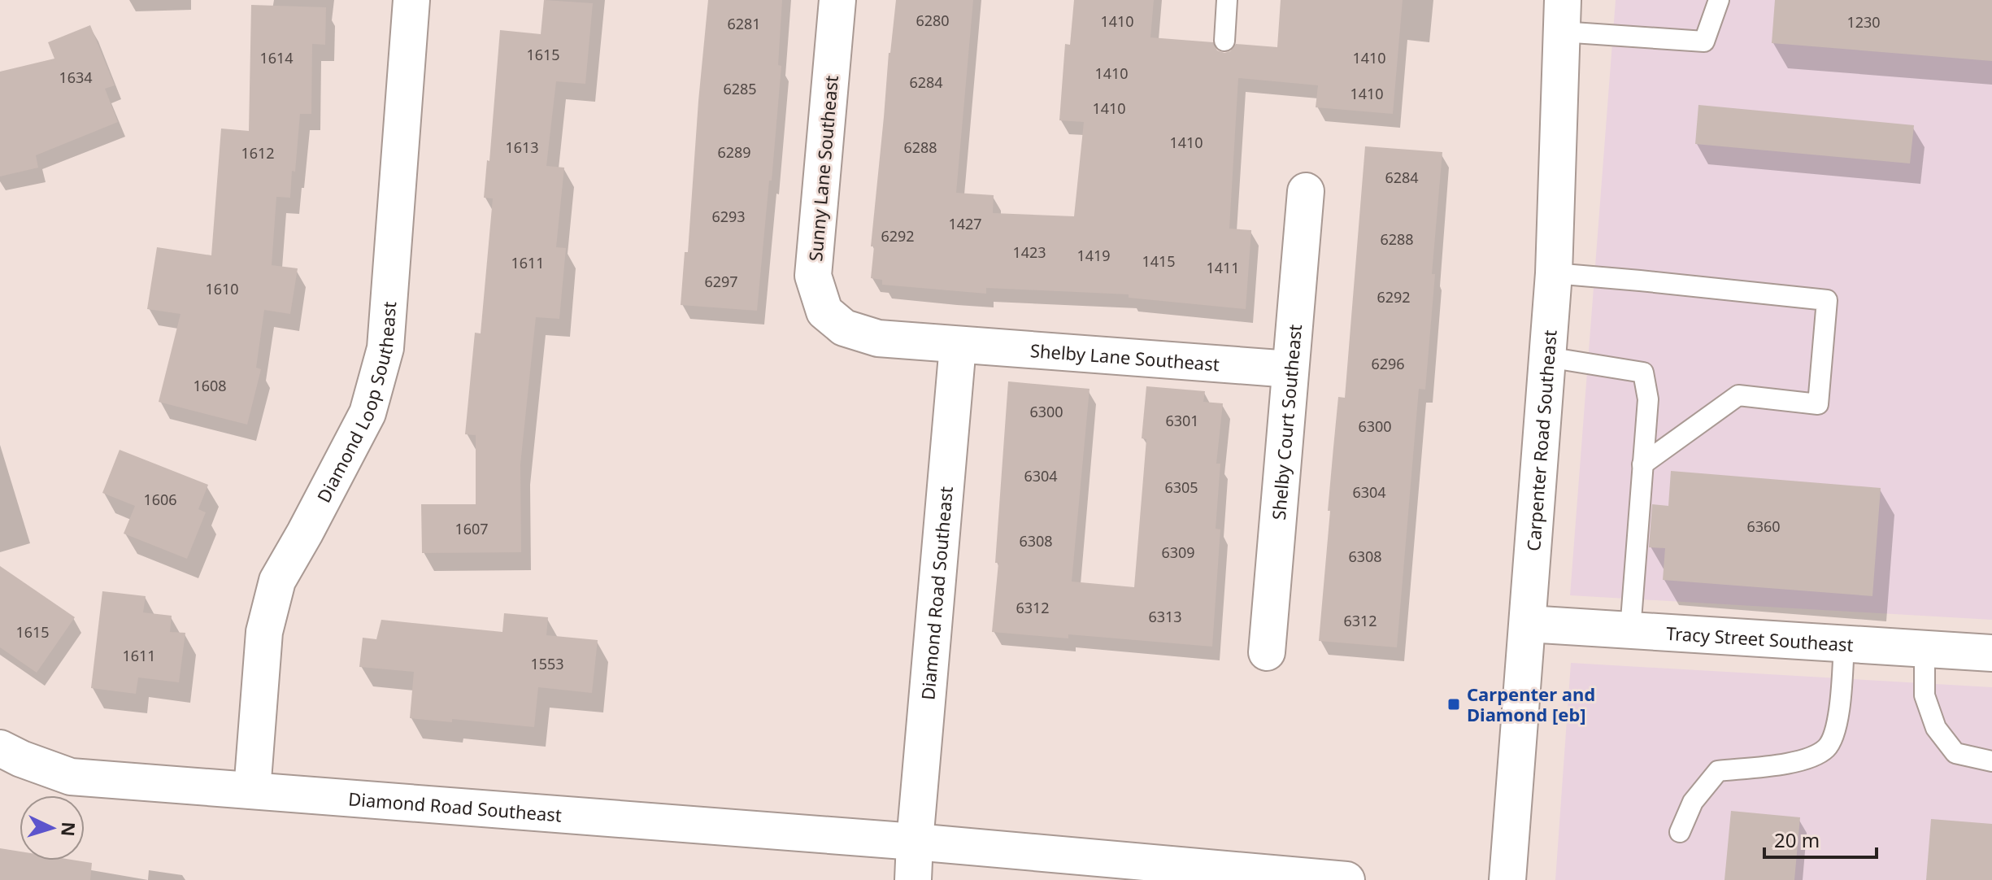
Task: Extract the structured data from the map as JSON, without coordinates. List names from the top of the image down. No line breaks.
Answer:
{"streets":{"street":["Sunny Lane Southeast","Shelby Lane Southeast","Diamond Loop Southeast","Shelby Court Southeast","Carpenter Road Southeast","Diamond Road Southeast","Tracy Street Southeast"]},"crossings":[["Sunny Lane Southeast","Shelby Lane Southeast"],["Sunny Lane Southeast","Diamond Road Southeast"],["Shelby Lane Southeast","Shelby Court Southeast"],["Shelby Lane Southeast","Diamond Road Southeast"],["Diamond Loop Southeast","Diamond Road Southeast"],["Carpenter Road Southeast","Tracy Street Southeast"]],"places":{"transit":["Carpenter and Diamond [eb]"]},"house_numbers":["6280","1410","1230","6281","1615","1614","1410","1410","1634","6284","6285","1410","1410","1410","1613","6288","6289","1612","6284","6293","1427","6292","6288","1423","1419","1415","1611","1411","6297","1610","6292","6296","1608","6300","6301","6300","6304","6305","6304","1606","6360","1607","6308","6309","6308","6312","6313","6312","1615","1611","1553"],"scale_bar":"20 m","north":"right"}
